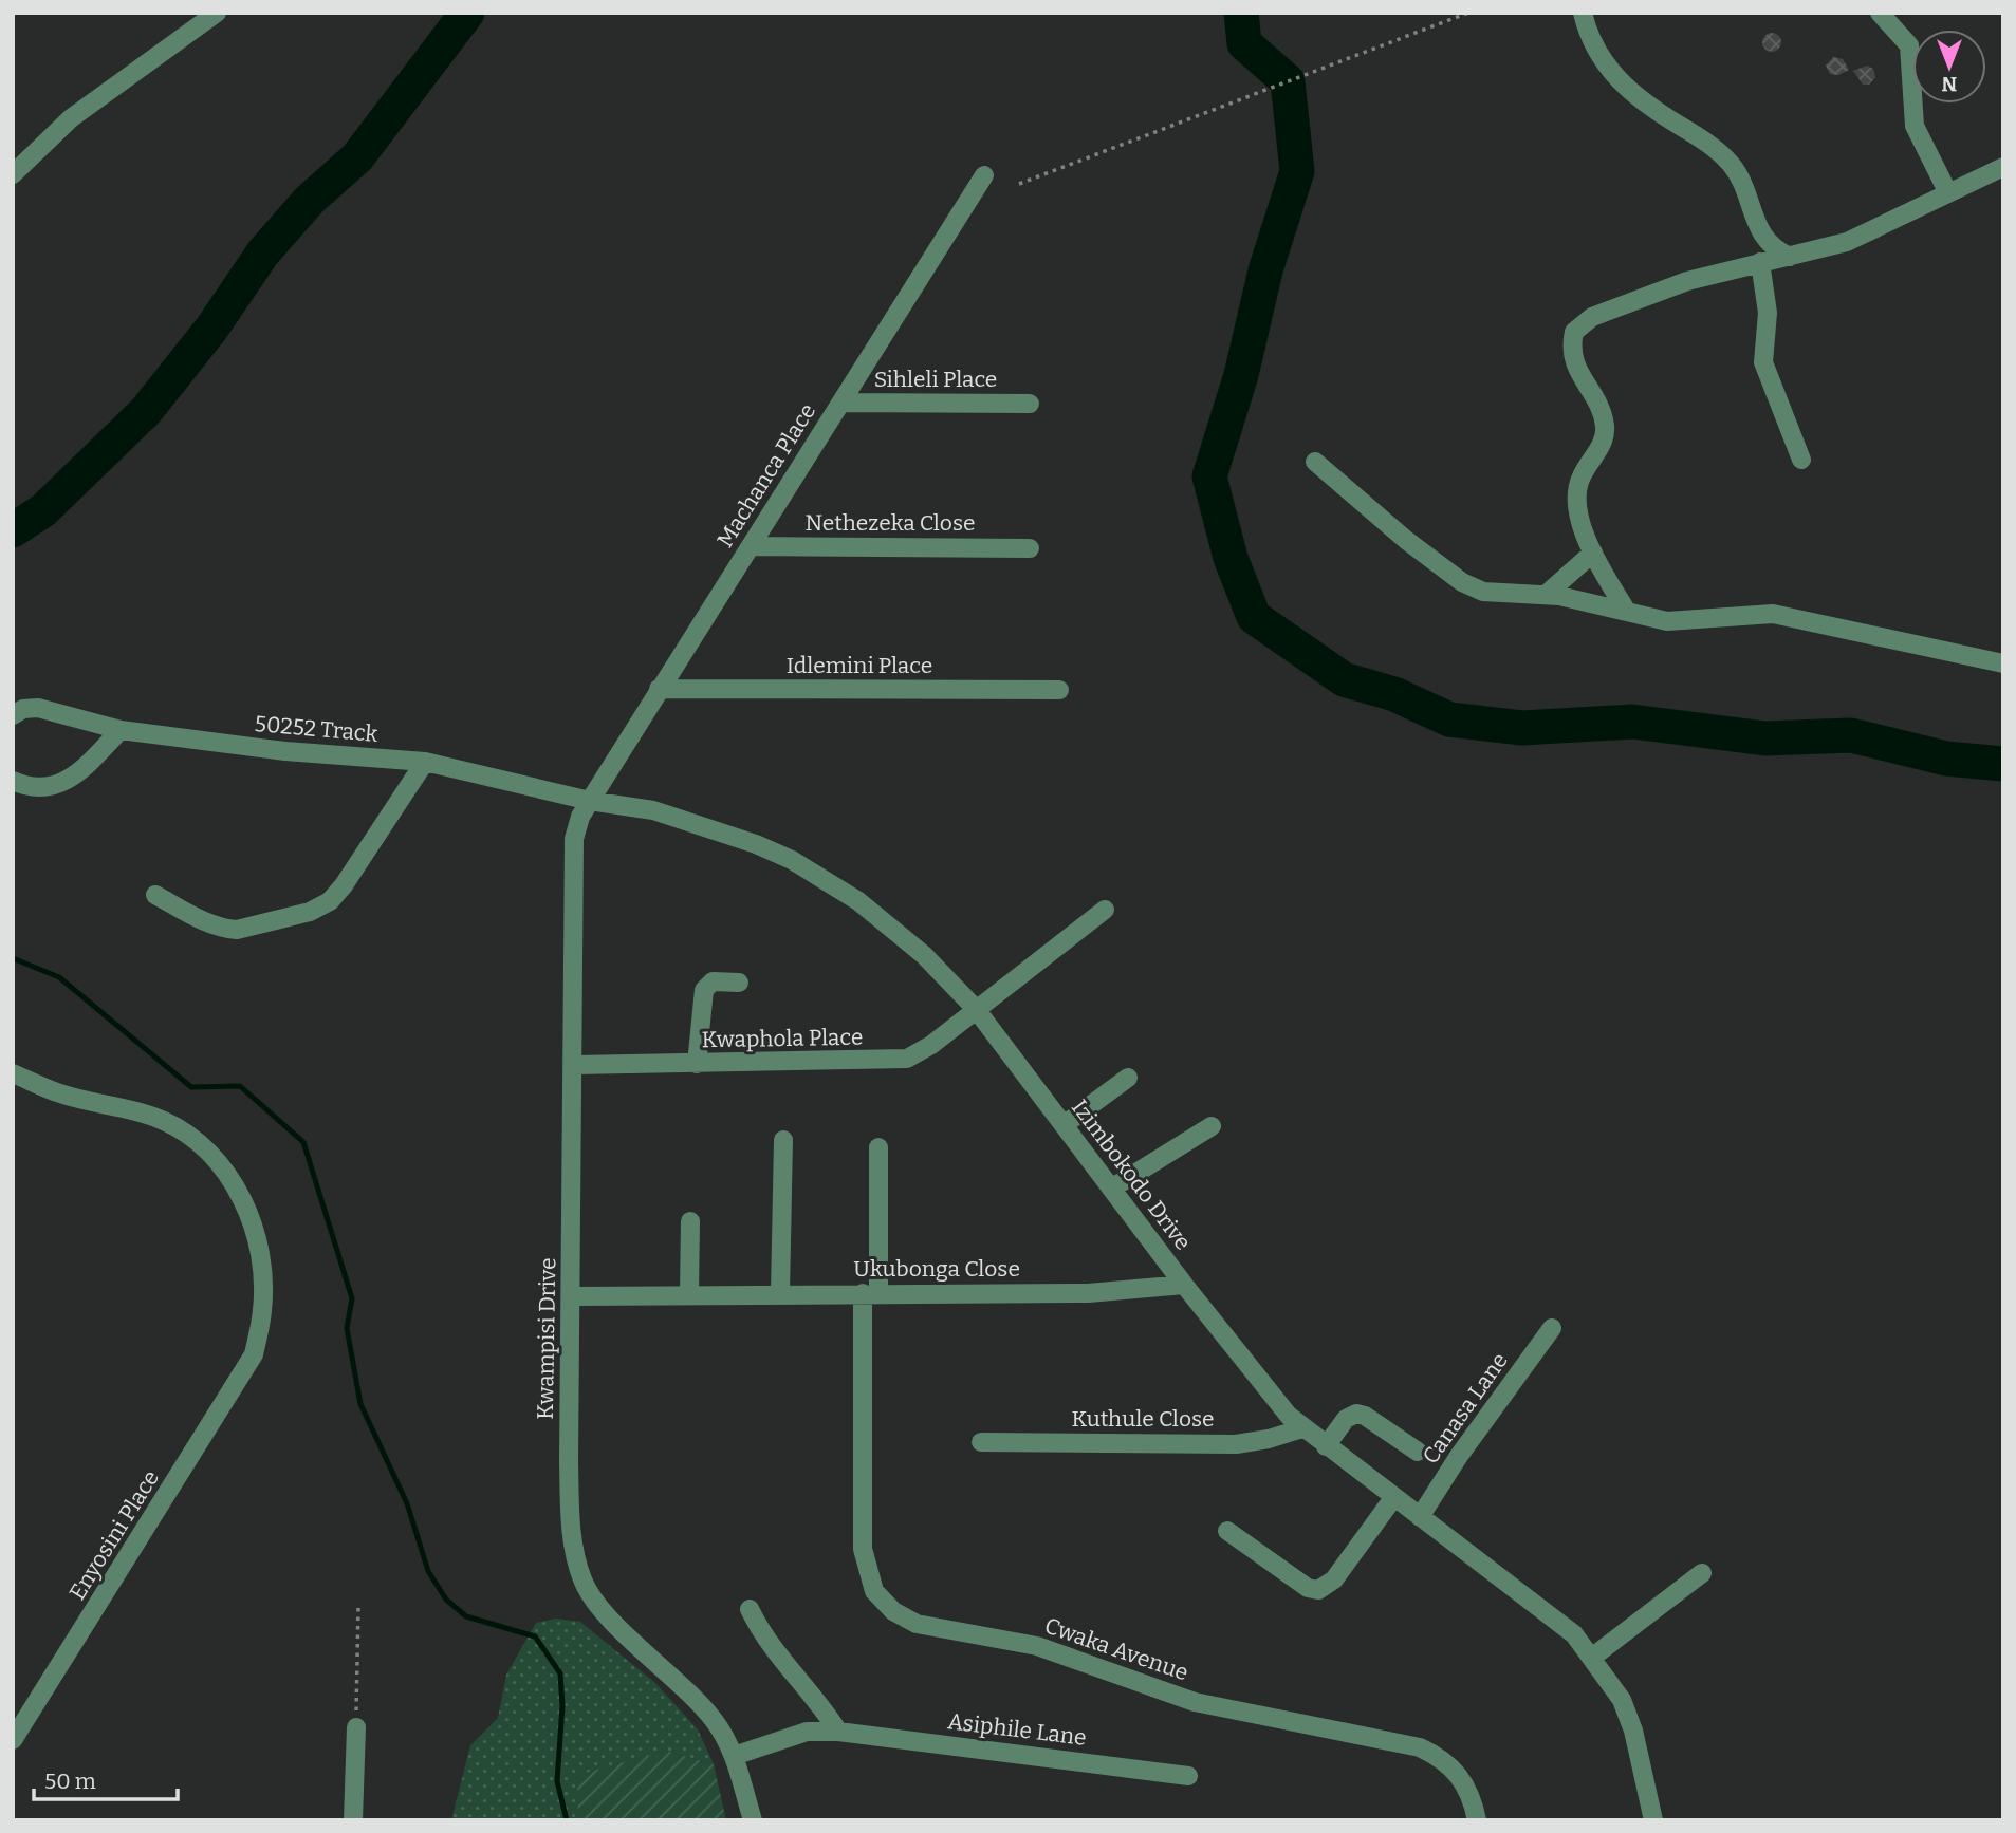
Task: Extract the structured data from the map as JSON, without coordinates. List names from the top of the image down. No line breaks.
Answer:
{"streets":{"street":["Sihleli Place","Machanca Place","Nethezeka Close","Idlemini Place","50252 Track","Kwaphola Place","Izimbokodo Drive","Ukubonga Close","Kwampisi Drive","Canasa Lane","Kuthule Close","Enyosini Place","Cwaka Avenue","Asiphile Lane"]},"crossings":[["Sihleli Place","Machanca Place"],["Machanca Place","Nethezeka Close"],["Machanca Place","Idlemini Place"],["Machanca Place","50252 Track"],["Machanca Place","Izimbokodo Drive"],["Machanca Place","Kwampisi Drive"],["50252 Track","Izimbokodo Drive"],["50252 Track","Kwampisi Drive"],["Kwaphola Place","Izimbokodo Drive"],["Kwaphola Place","Kwampisi Drive"],["Izimbokodo Drive","Ukubonga Close"],["Izimbokodo Drive","Kwampisi Drive"],["Izimbokodo Drive","Canasa Lane"],["Izimbokodo Drive","Kuthule Close"],["Ukubonga Close","Kwampisi Drive"],["Ukubonga Close","Cwaka Avenue"],["Kwampisi Drive","Asiphile Lane"]],"scale_bar":"50 m","north":"bottom"}
